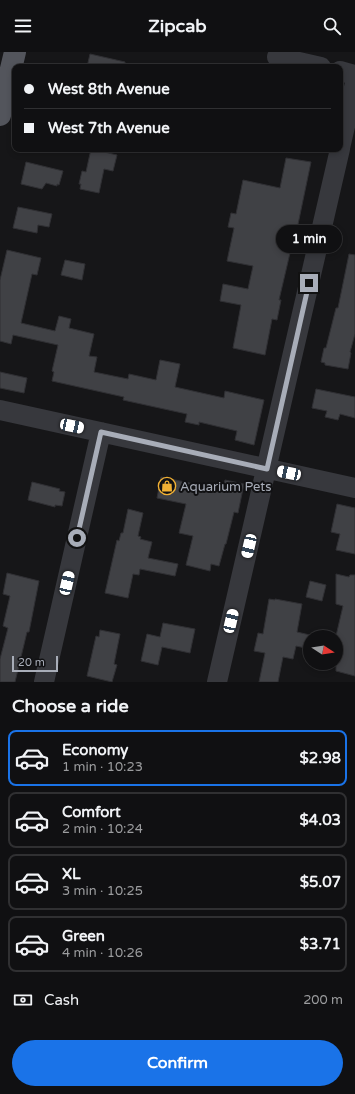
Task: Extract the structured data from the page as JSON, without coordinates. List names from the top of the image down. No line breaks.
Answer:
{"places":{"shop":["Aquarium Pets"]},"scale_bar":"20 m","north":"right","page":{"header":"Zipcab","banner":["West 8th Avenue","West 7th Avenue"],"bubble":"1 min","scale":"20 m","heading":"Choose a ride","list":[{"name":"Economy","note":"1 min · 10:23","value":"$2.98"},{"name":"Comfort","note":"2 min · 10:24","value":"$4.03"},{"name":"XL","note":"3 min · 10:25","value":"$5.07"},{"name":"Green","note":"4 min · 10:26","value":"$3.71"}],"pay":["Cash","200 m"],"buttons":"Confirm"}}
